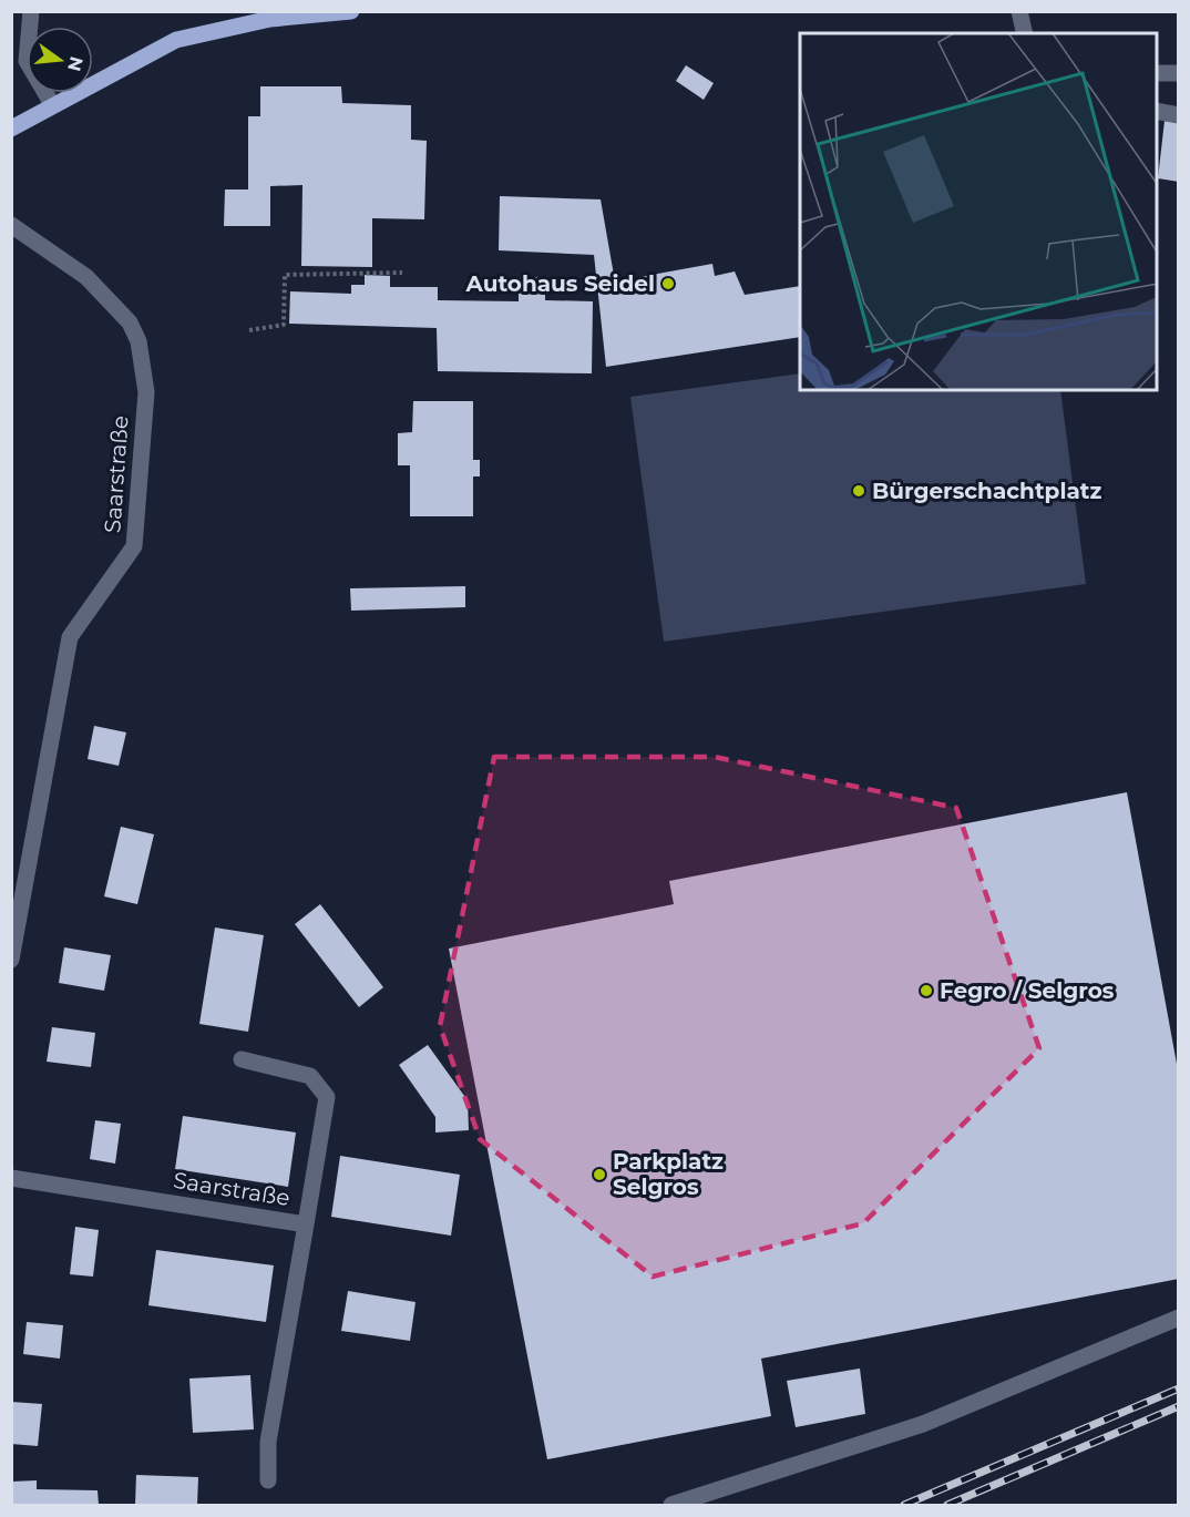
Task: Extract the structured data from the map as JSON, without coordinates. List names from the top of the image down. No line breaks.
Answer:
{"streets":{"street":["Saarstraße"]},"places":["Autohaus Seidel","Bürgerschachtplatz","Fegro / Selgros","Parkplatz Selgros"],"north":"right"}
